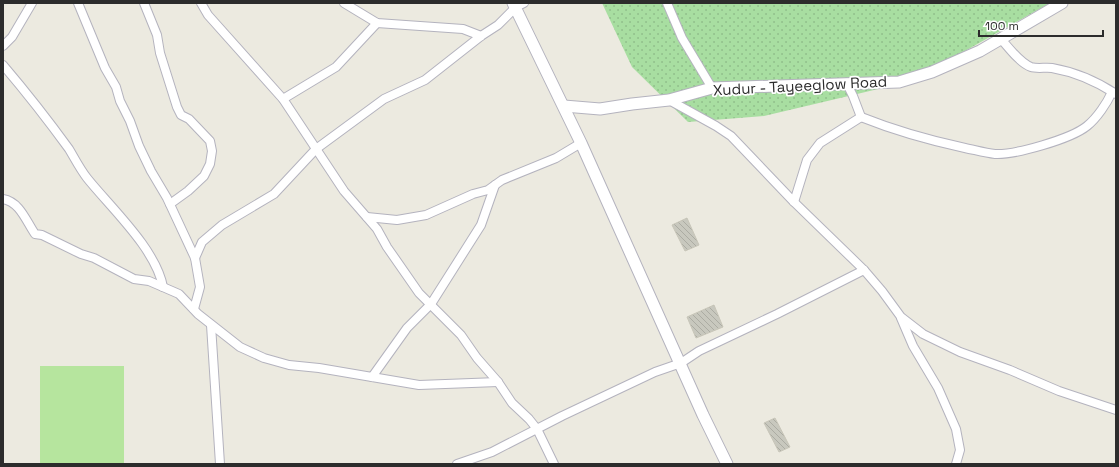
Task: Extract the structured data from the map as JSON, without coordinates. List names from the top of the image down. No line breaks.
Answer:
{"streets":{"main road":["Xudur - Tayeeglow Road"]},"scale_bar":"100 m"}
